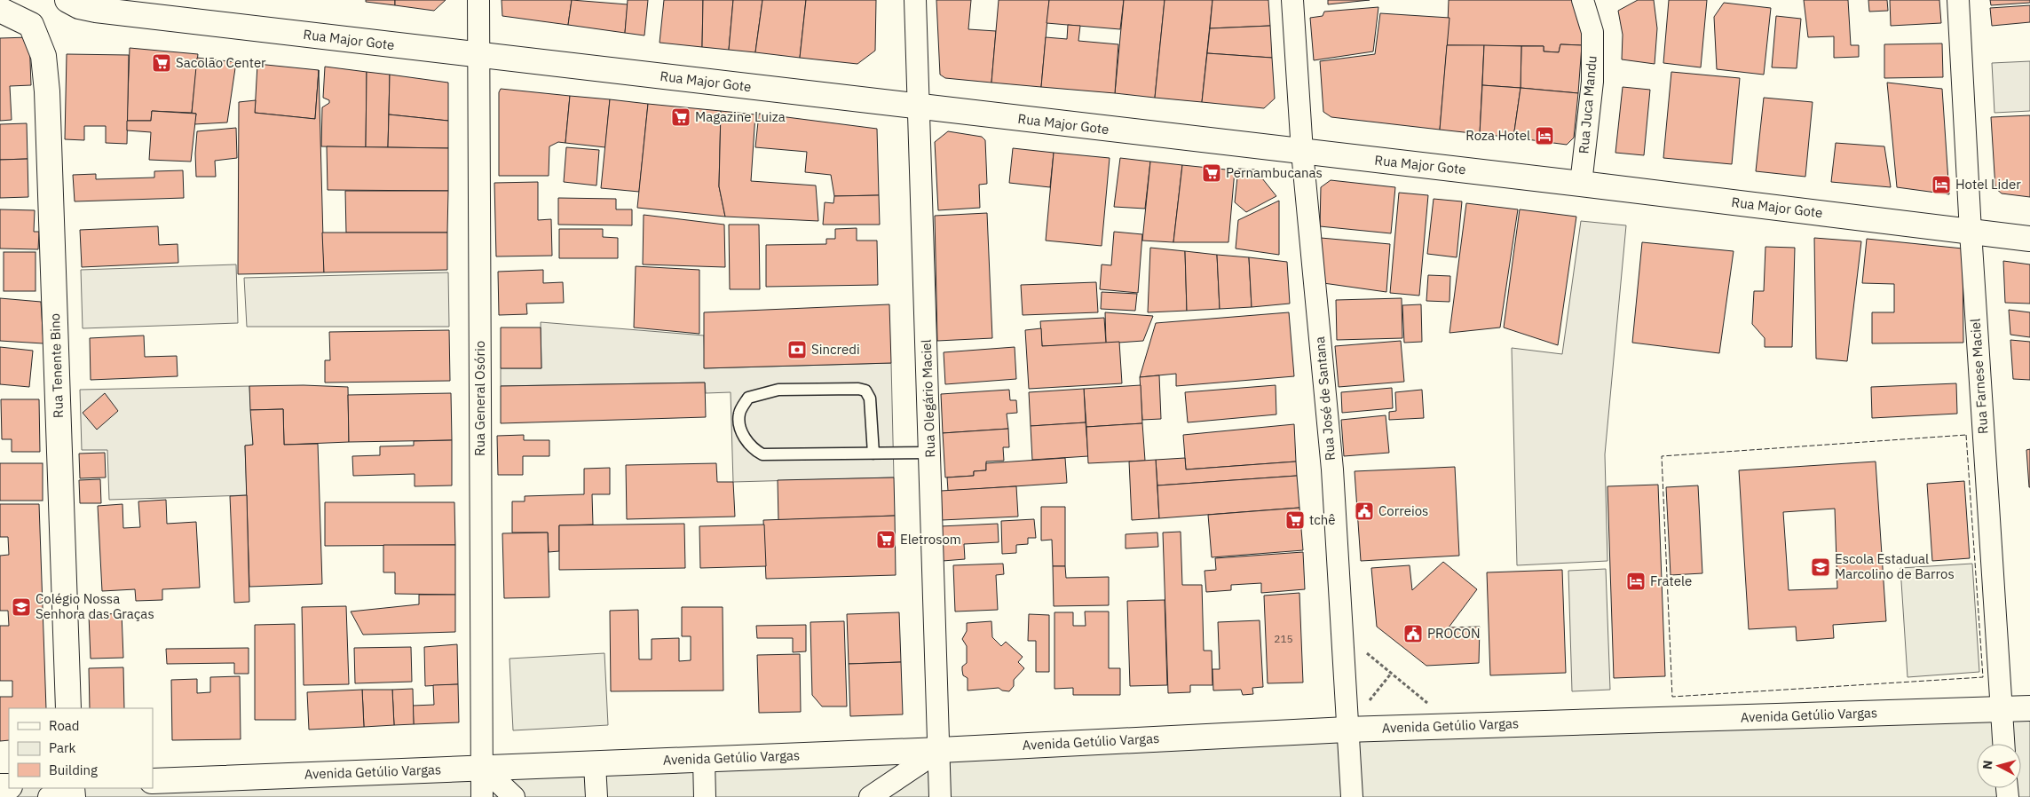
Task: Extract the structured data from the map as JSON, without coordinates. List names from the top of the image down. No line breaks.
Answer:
{"streets":{"main road":["Rua Major Gote","Rua Tenente Bino","Avenida Getúlio Vargas"],"street":["Rua Juca Mandu","Rua Farnese Maciel","Rua General Osório","Rua Olegário Maciel","Rua José de Santana"]},"crossings":[["Rua Major Gote","Rua Juca Mandu"],["Rua Major Gote","Rua Farnese Maciel"],["Rua Major Gote","Rua General Osório"],["Rua Major Gote","Rua Olegário Maciel"],["Rua Major Gote","Rua José de Santana"],["Rua Farnese Maciel","Avenida Getúlio Vargas"],["Rua General Osório","Avenida Getúlio Vargas"],["Rua Olegário Maciel","Avenida Getúlio Vargas"],["Rua José de Santana","Avenida Getúlio Vargas"]],"places":{"supermarket":["Sacolão Center","Magazine Luiza","Pernambucanas","tchê","Eletrosom"],"hotel":["Roza Hotel","Hotel Lider","Fratele"],"bank":["Sincredi"],"public building":["Correios","PROCON"],"school or university":["Escola Estadual Marcolino de Barros","Colégio Nossa Senhora das Graças"]},"house_numbers":["215"],"legend":["Road","Park","Building"],"north":"left"}
